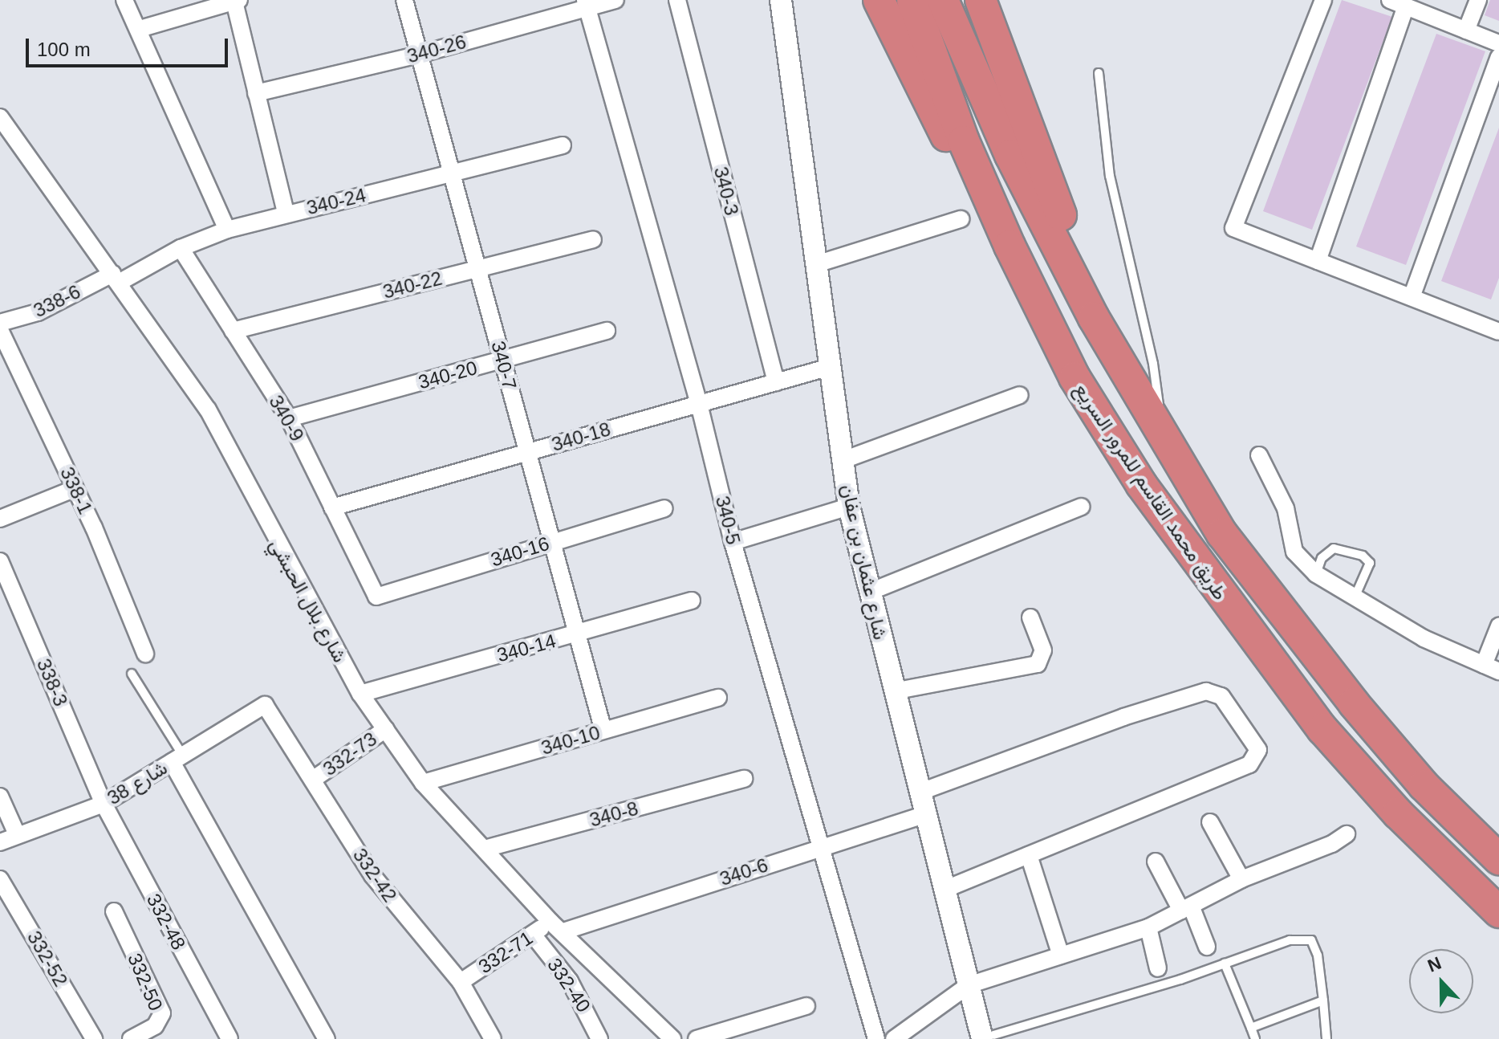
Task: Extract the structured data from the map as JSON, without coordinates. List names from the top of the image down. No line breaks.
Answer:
{"streets":{"highway":["طريق محمد القاسم للمرور السريع"],"street":["340-26","340-3","340-24","340-22","338-6","340-7","340-20","340-9","340-18","338-1","340-5","340-16","شارع عثمان بن عفان","شارع بلال الحبشي","340-14","338-3","340-10","332-73","شارع 38","340-8","340-6","332-42","332-48","332-71","332-52","332-50","332-40"]},"crossings":[["340-26","340-7"],["340-26","340-5"],["340-3","340-18"],["340-24","338-6"],["340-24","340-7"],["340-24","340-9"],["340-24","شارع بلال الحبشي"],["340-22","340-7"],["340-22","340-9"],["338-6","شارع بلال الحبشي"],["340-7","340-20"],["340-7","340-18"],["340-7","340-16"],["340-7","340-14"],["340-7","340-10"],["340-20","340-9"],["340-9","340-18"],["340-9","340-16"],["340-18","340-5"],["340-18","شارع عثمان بن عفان"],["340-5","340-6"],["شارع عثمان بن عفان","340-6"],["شارع بلال الحبشي","340-14"],["شارع بلال الحبشي","340-10"],["شارع بلال الحبشي","332-73"],["شارع بلال الحبشي","340-8"],["شارع بلال الحبشي","340-6"],["شارع بلال الحبشي","332-71"],["338-3","شارع 38"],["338-3","332-48"],["332-73","332-42"],["شارع 38","332-42"],["شارع 38","332-48"],["340-6","332-71"],["332-42","332-71"],["332-71","332-40"]],"scale_bar":"100 m","north":"top"}
